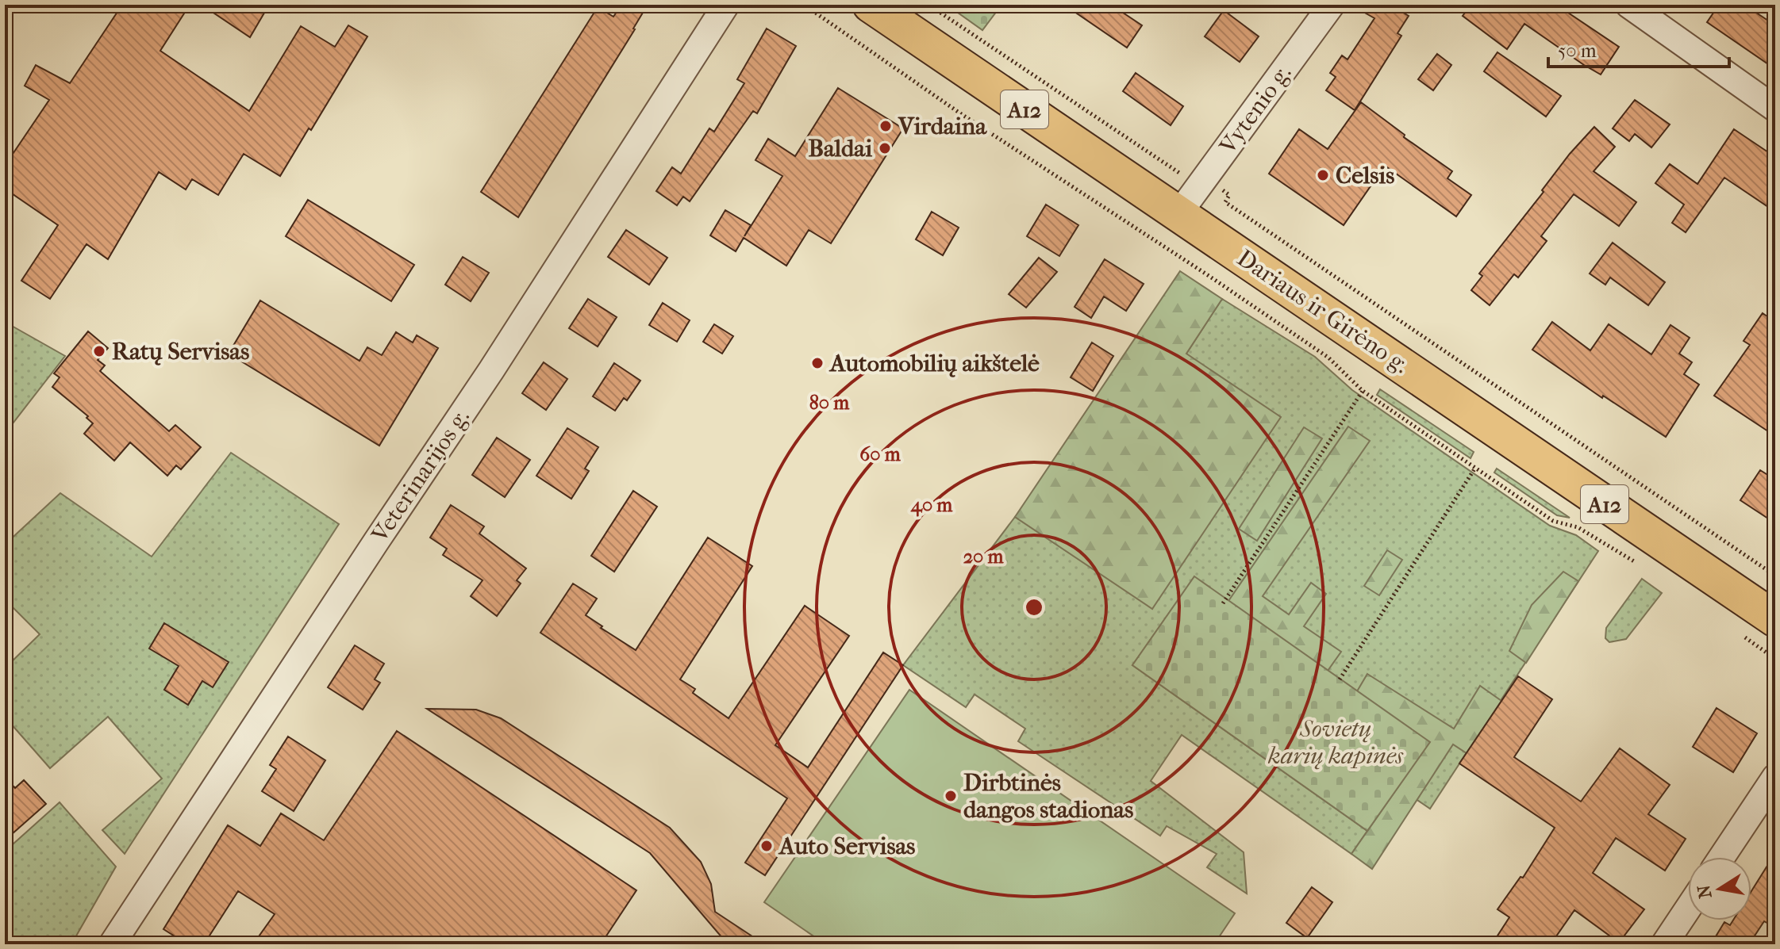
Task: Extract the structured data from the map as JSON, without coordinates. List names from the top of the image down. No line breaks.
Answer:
{"streets":{"highway":["A12","Dariaus ir Girėno g."],"street":["Vytenio g.","Veterinarijos g."]},"crossings":[["Vytenio g.","Dariaus ir Girėno g."]],"parks":["Sovietų karių kapinės"],"places":["Virdaina","Baldai","Celsis","Ratų Servisas","Automobilių aikštelė","Dirbtinės dangos stadionas","Auto Servisas"],"scale_bar":"50 m","north":"left","rings":["80 m","60 m","40 m","20 m"]}
